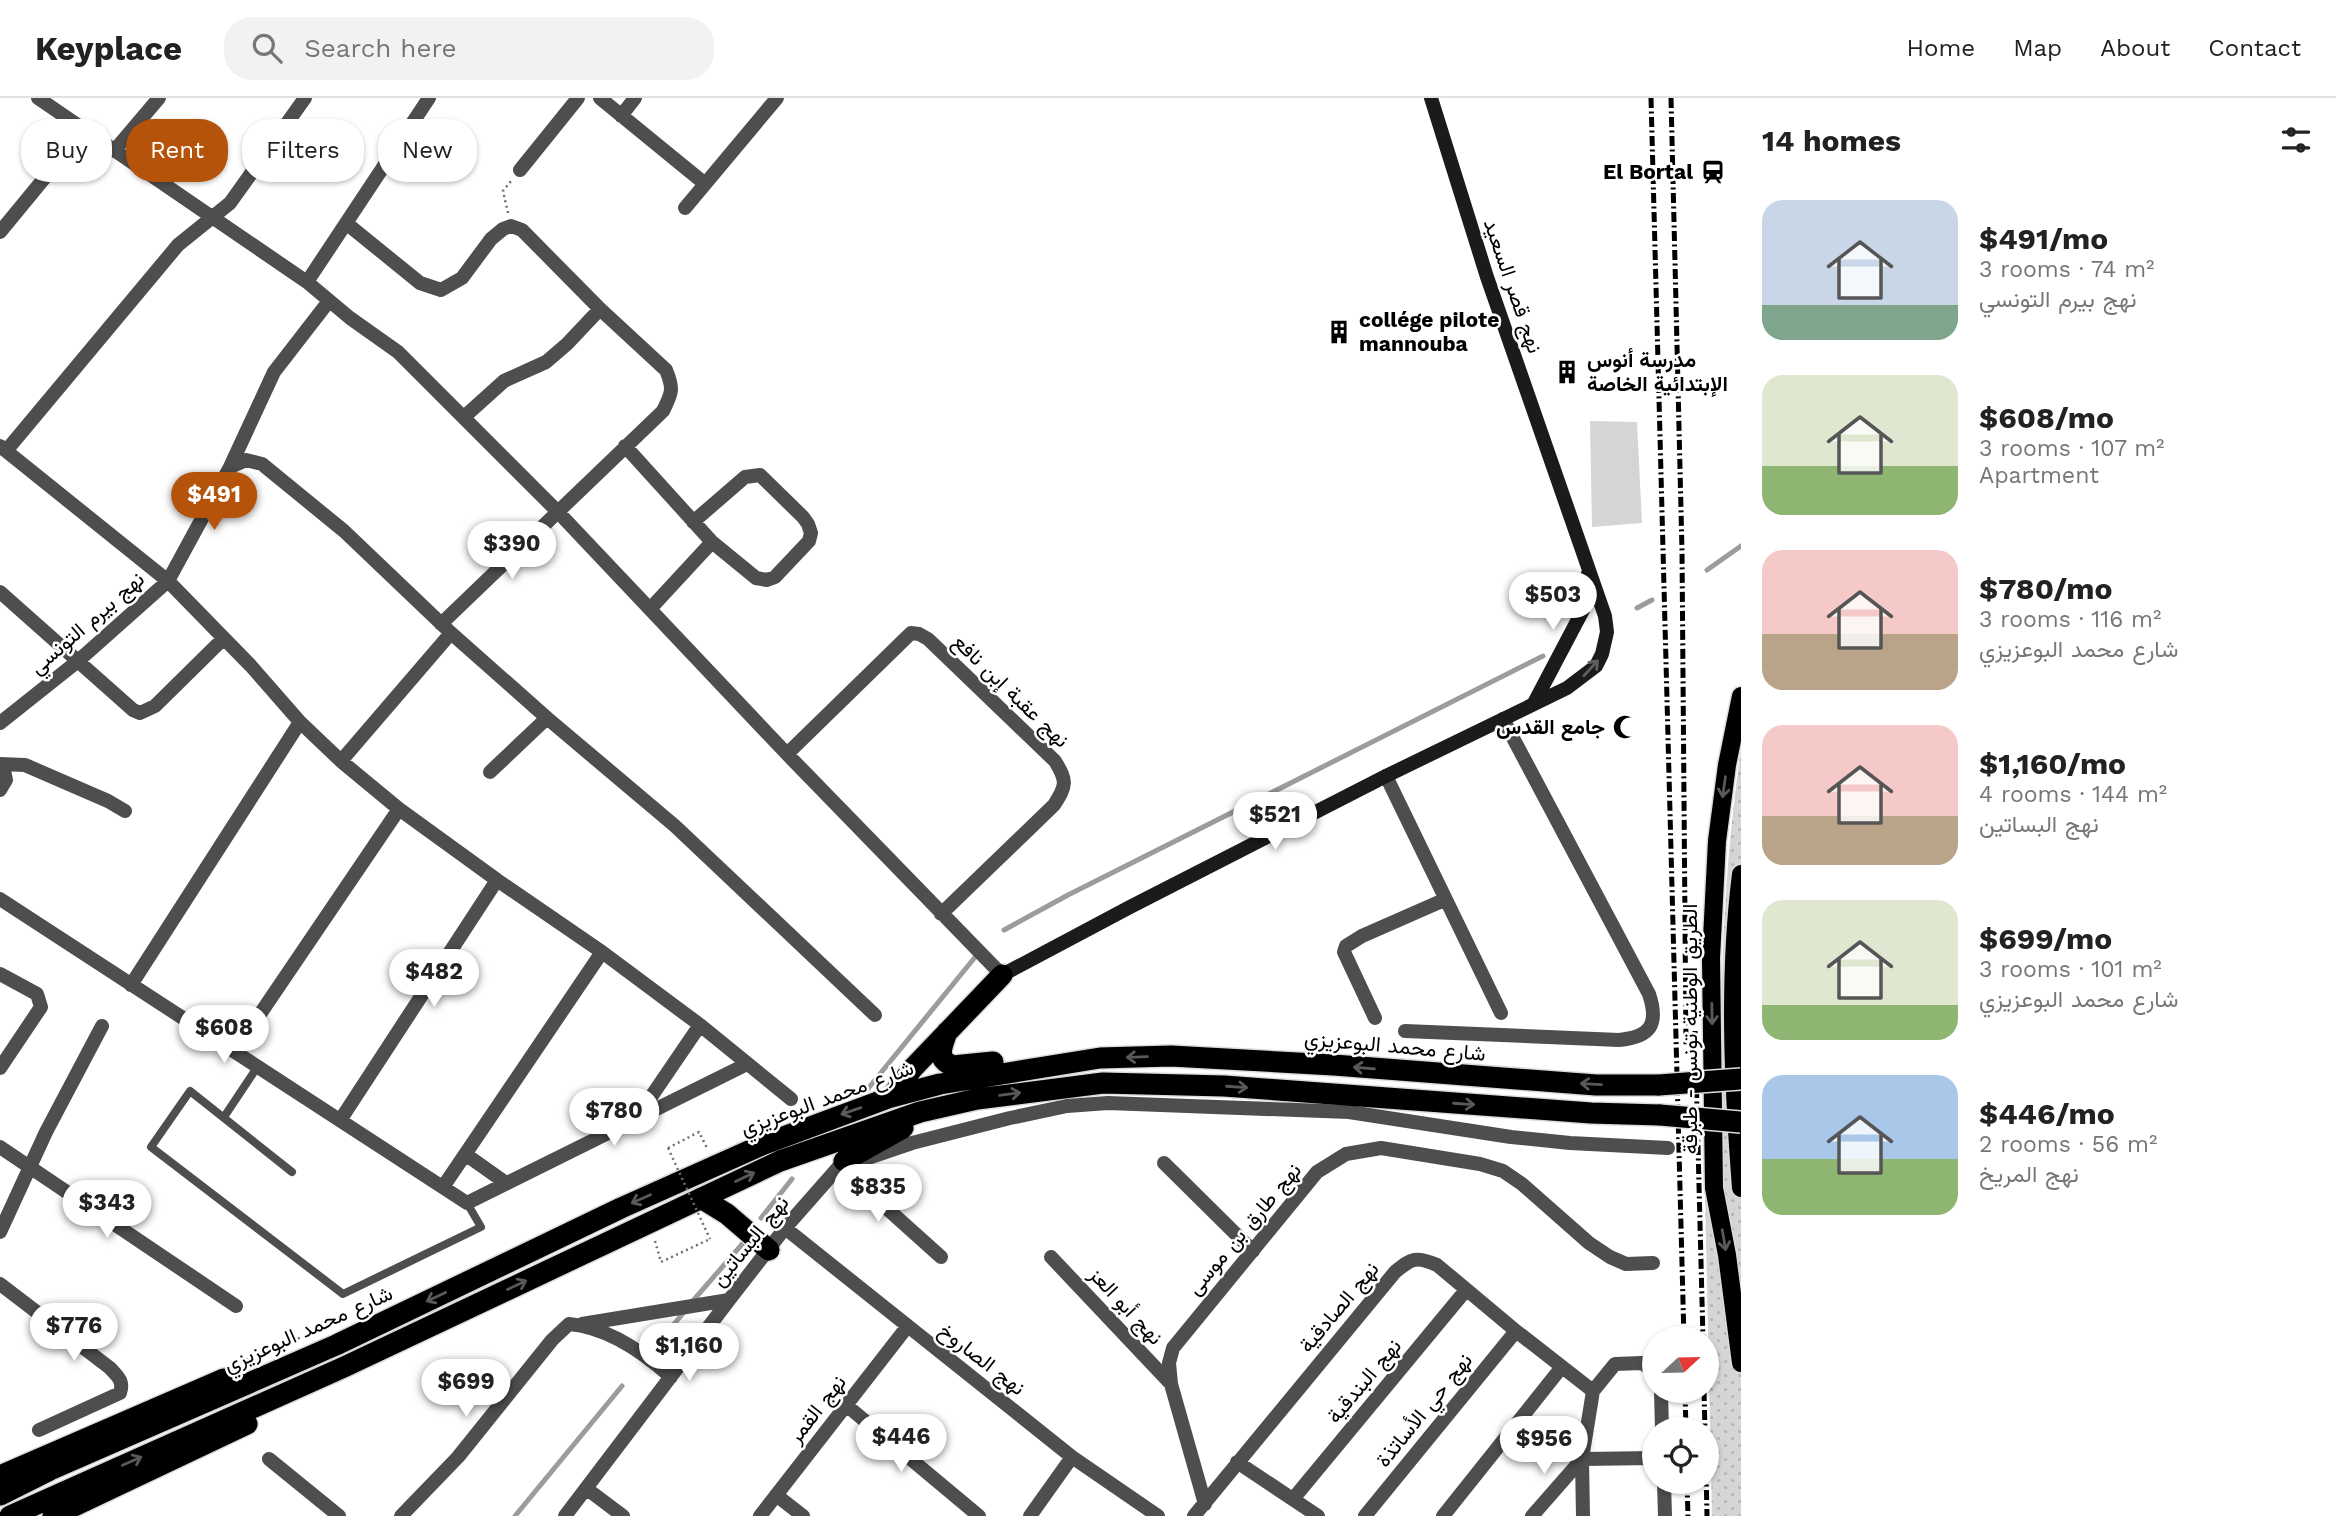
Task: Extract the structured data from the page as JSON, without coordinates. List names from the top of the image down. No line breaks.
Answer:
{"streets":{"highway":["شارع محمد البوعزيزي"],"main road":["الطريق الوطنية تونس - طبرقة"],"street":["نهج قصر السعيد","نهج بيرم التونسي","نهج عقبة إبن نافع","نهج طارق بن موسى","نهج البساتين","نهج أبو العز","نهج الصادقية","نهج الصاروخ","نهج البندقية","نهج القمر","نهج حي الأساتذة"]},"crossings":[["نهج طارق بن موسى","نهج أبو العز"],["نهج طارق بن موسى","نهج الصادقية"],["نهج البساتين","نهج الصاروخ"],["نهج الصادقية","نهج البندقية"],["نهج الصادقية","نهج حي الأساتذة"],["نهج الصاروخ","نهج القمر"]],"places":{"station":["El Bortal"],"building":["collége pilote mannouba","مدرسة أنوس الإبتدائية الخاصة"],"mosque":["جامع القدس"]},"north":"right","page":{"header":"Keyplace","search":"Search here","nav":["Home","Map","About","Contact"],"heading":"14 homes","chip":["Buy","Rent","Filters","New"],"list":[{"name":"$491/mo","note":"3 rooms · 74 m² · نهج بيرم التونسي"},{"name":"$608/mo","note":"3 rooms · 107 m² · Apartment"},{"name":"$780/mo","note":"3 rooms · 116 m² · شارع محمد البوعزيزي"},{"name":"$1,160/mo","note":"4 rooms · 144 m² · نهج البساتين"},{"name":"$699/mo","note":"3 rooms · 101 m² · شارع محمد البوعزيزي"},{"name":"$446/mo","note":"2 rooms · 56 m² · نهج المريخ"}],"price":["$491","$390","$503","$521","$482","$608","$780","$835","$343","$776","$1,160","$699","$446","$956"]}}
